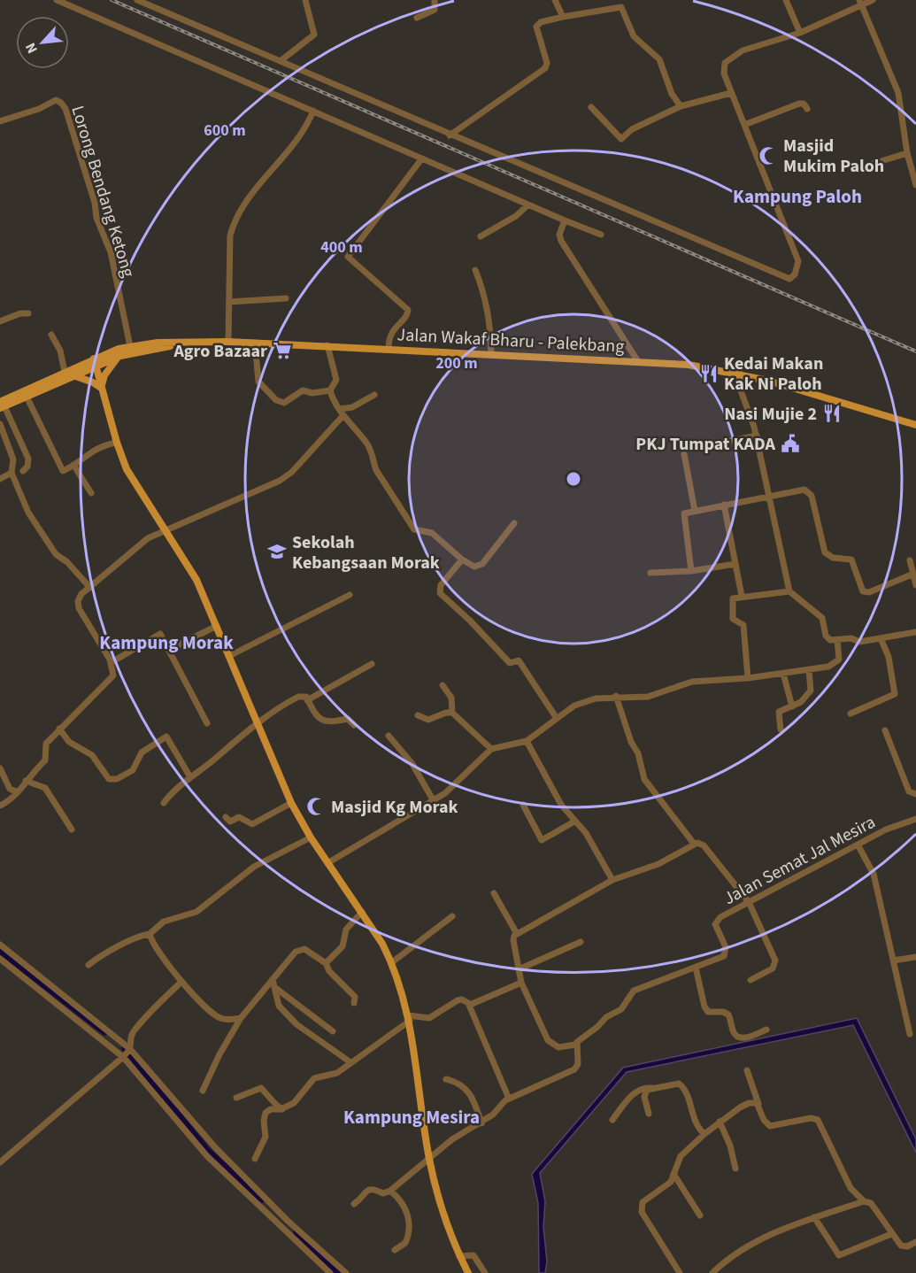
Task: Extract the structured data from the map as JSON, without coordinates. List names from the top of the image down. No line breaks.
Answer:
{"streets":{"main road":["Jalan Wakaf Bharu - Palekbang"],"street":["Lorong Bendang Ketong","Jalan Semat Jal Mesira"]},"crossings":[["Lorong Bendang Ketong","Jalan Wakaf Bharu - Palekbang"]],"districts":["Kampung Paloh","Kampung Morak","Kampung Mesira"],"places":{"mosque":["Masjid Mukim Paloh","Masjid Kg Morak"],"supermarket":["Agro Bazaar"],"restaurant":["Kedai Makan Kak Ni Paloh","Nasi Mujie 2"],"public building":["PKJ Tumpat KADA"],"school or university":["Sekolah Kebangsaan Morak"]},"north":"bottom left","rings":["600 m","400 m","200 m"]}
